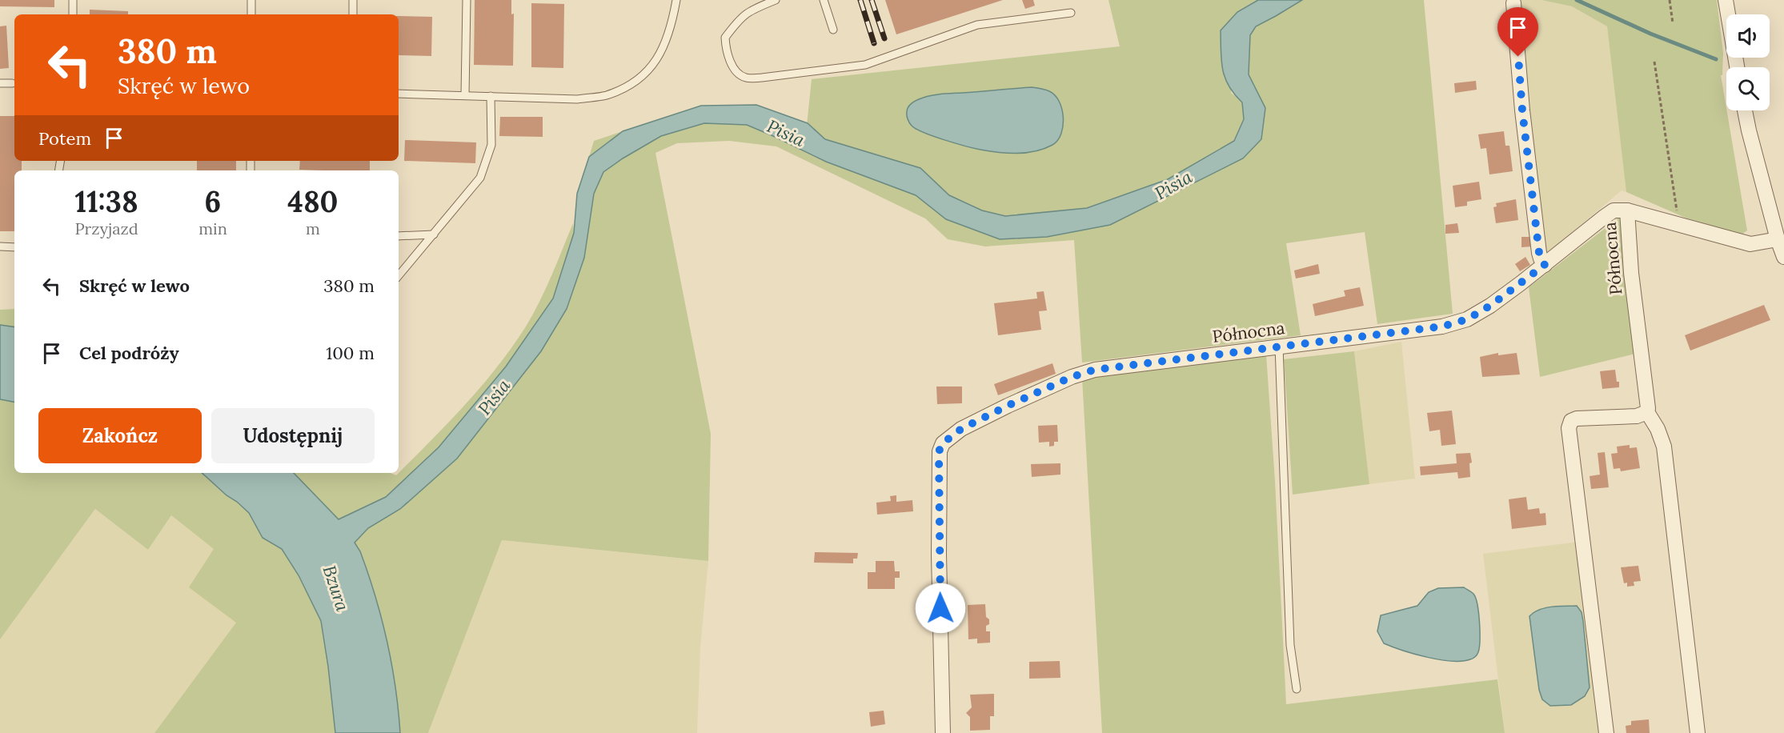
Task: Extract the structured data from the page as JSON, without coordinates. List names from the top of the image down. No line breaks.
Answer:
{"streets":{"street":["Północna"]},"water":["Pisia","Bzura"],"page":{"turn":["380 m","Skręć w lewo"],"then":"Potem","eta":["11:38","Przyjazd","6","min","480","m"],"list":[{"name":"Skręć w lewo","value":"380 m"},{"name":"Cel podróży","value":"100 m"}],"buttons":["Zakończ","Udostępnij"]}}
